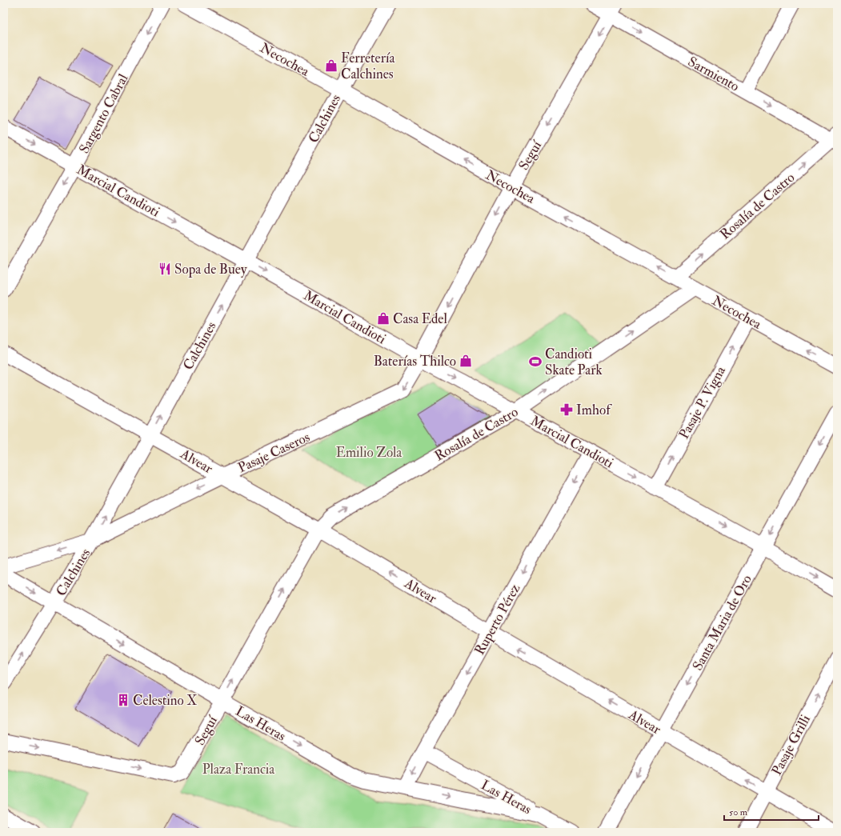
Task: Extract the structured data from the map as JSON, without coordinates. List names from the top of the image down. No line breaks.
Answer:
{"streets":{"street":["Necochea","Sarmiento","Sargento Cabral","Calchines","Seguí","Marcial Candioti","Rosalía de Castro","Pasaje P. Vigna","Pasaje Caseros","Alvear","Ruperto Pérez","Santa Maria de Oro","Las Heras","Pasaje Grilli"]},"crossings":[["Necochea","Calchines"],["Necochea","Seguí"],["Necochea","Rosalía de Castro"],["Necochea","Pasaje P. Vigna"],["Sarmiento","Seguí"],["Sarmiento","Rosalía de Castro"],["Sargento Cabral","Marcial Candioti"],["Calchines","Marcial Candioti"],["Calchines","Pasaje Caseros"],["Calchines","Alvear"],["Calchines","Las Heras"],["Seguí","Marcial Candioti"],["Seguí","Rosalía de Castro"],["Seguí","Pasaje Caseros"],["Seguí","Alvear"],["Seguí","Las Heras"],["Marcial Candioti","Rosalía de Castro"],["Marcial Candioti","Pasaje P. Vigna"],["Marcial Candioti","Pasaje Caseros"],["Marcial Candioti","Ruperto Pérez"],["Marcial Candioti","Santa Maria de Oro"],["Rosalía de Castro","Alvear"],["Pasaje Caseros","Alvear"],["Alvear","Ruperto Pérez"],["Alvear","Santa Maria de Oro"],["Alvear","Pasaje Grilli"],["Ruperto Pérez","Las Heras"]],"one_way":["Necochea","Sarmiento","Sargento Cabral","Calchines","Marcial Candioti","Rosalía de Castro","Pasaje P. Vigna","Pasaje Caseros","Alvear","Ruperto Pérez","Santa Maria de Oro","Las Heras","Pasaje Grilli"],"parks":["Emilio Zola","Plaza Francia"],"places":{"shop":["Ferretería Calchines","Casa Edel","Baterías Thilco"],"restaurant":["Sopa de Buey"],"sports":["Candioti Skate Park"],"pharmacy":["Imhof"],"building":["Celestino X"]},"scale_bar":"50 m"}
